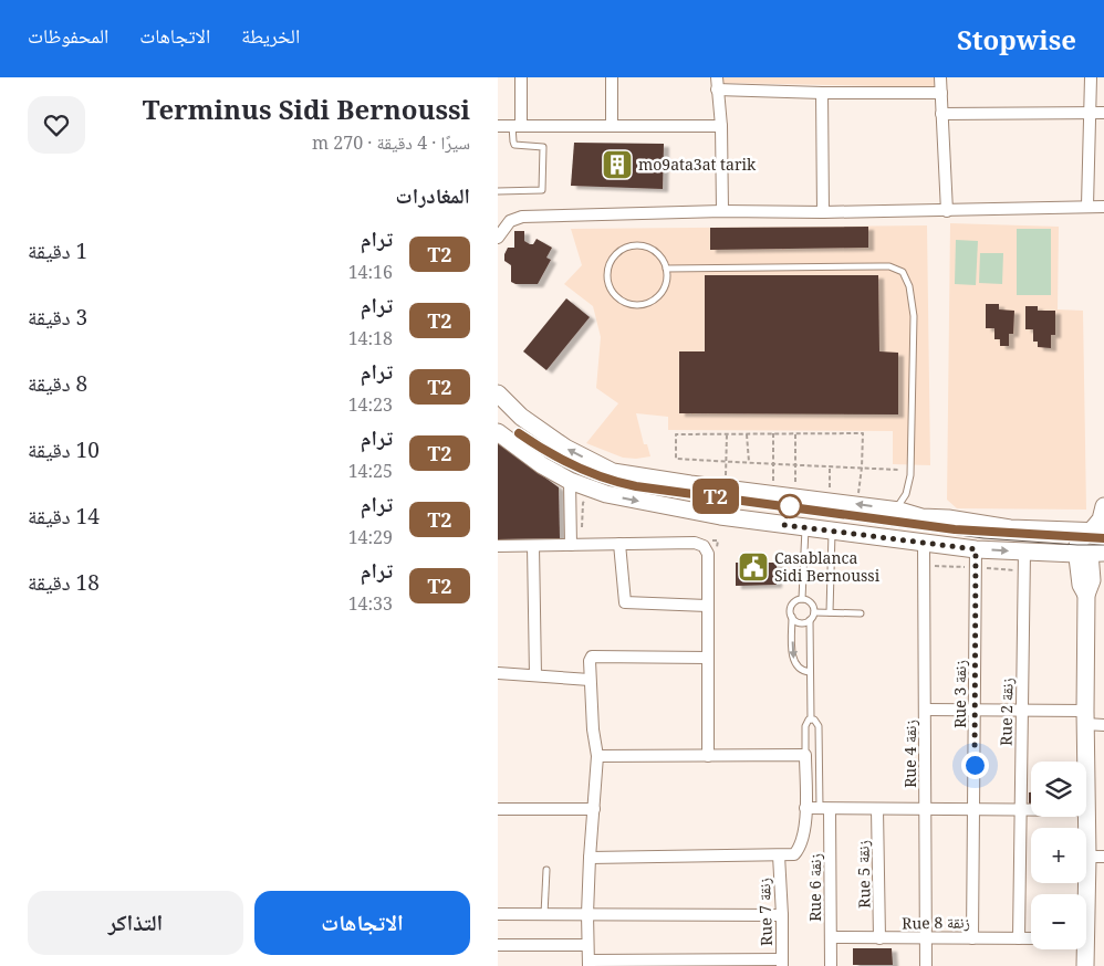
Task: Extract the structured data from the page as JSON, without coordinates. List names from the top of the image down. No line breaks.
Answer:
{"streets":{"street":["Rue 3 زنقة","Rue 2 زنقة","Rue 4 زنقة","Rue 5 زنقة","Rue 6 زنقة","Rue 7 زنقة","Rue 8 زنقة"]},"crossings":[["Rue 3 زنقة","Rue 8 زنقة"],["Rue 2 زنقة","Rue 8 زنقة"],["Rue 4 زنقة","Rue 8 زنقة"],["Rue 5 زنقة","Rue 8 زنقة"],["Rue 6 زنقة","Rue 8 زنقة"]],"places":{"building":["mo9ata3at tarik"],"public building":["Casablanca Sidi Bernoussi"]},"lines":["tram line T2"],"page":{"header":"Stopwise","nav":["الخريطة","الاتجاهات","المحفوظات"],"on_map":"T2","heading":[["Terminus Sidi Bernoussi","سيرًا · 4 دقيقة · 270 m"],"المغادرات"],"list":[{"mark":"T2","name":"ترام","note":"14:16","value":"1 دقيقة"},{"mark":"T2","name":"ترام","note":"14:18","value":"3 دقيقة"},{"mark":"T2","name":"ترام","note":"14:23","value":"8 دقيقة"},{"mark":"T2","name":"ترام","note":"14:25","value":"10 دقيقة"},{"mark":"T2","name":"ترام","note":"14:29","value":"14 دقيقة"},{"mark":"T2","name":"ترام","note":"14:33","value":"18 دقيقة"}],"map_buttons":["+","−"],"buttons":["الاتجاهات","التذاكر"]}}
